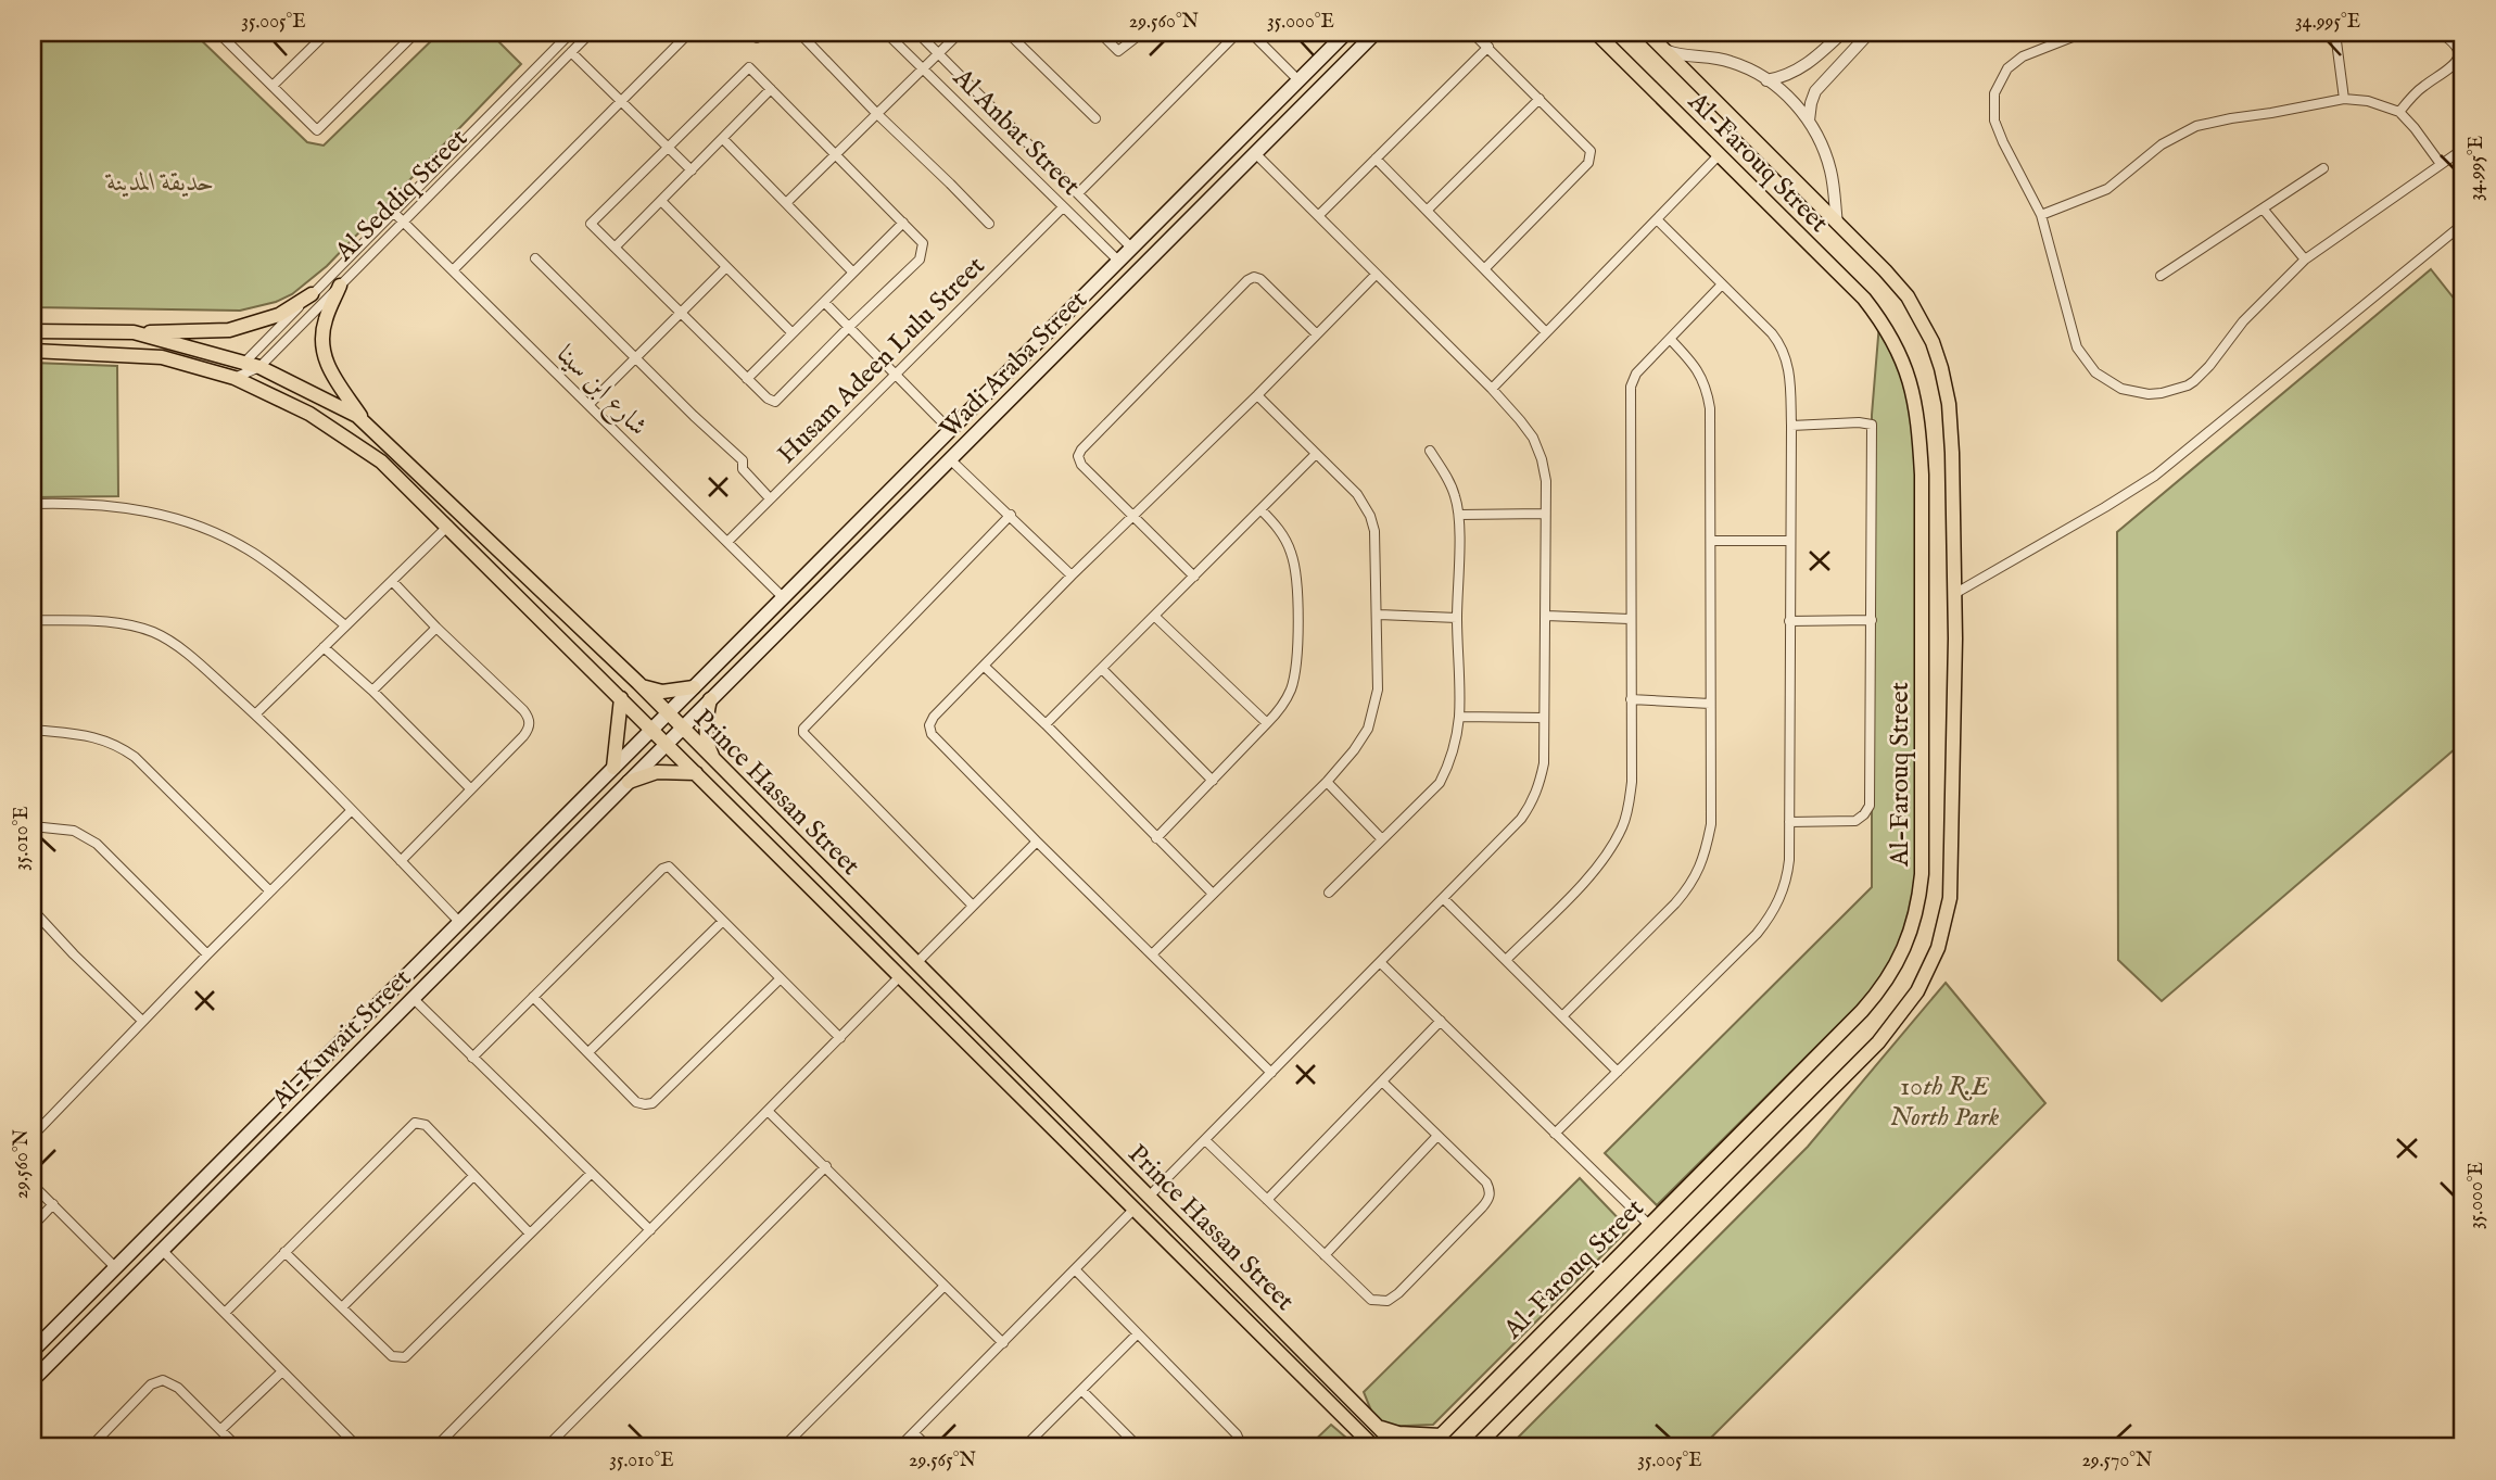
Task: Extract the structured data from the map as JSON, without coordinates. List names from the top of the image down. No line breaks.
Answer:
{"streets":{"main road":["Al-Farouq Street","Wadi Araba Street","Prince Hassan Street","Al-Kuwait Street"],"street":["Al Anbat Street","Al Seddiq Street","Husam Adeen Lulu Street","شارع ابن سينا"]},"crossings":[["Al Anbat Street","Husam Adeen Lulu Street"],["Al Anbat Street","Wadi Araba Street"],["Al Seddiq Street","شارع ابن سينا"],["Al Seddiq Street","Prince Hassan Street"],["Husam Adeen Lulu Street","شارع ابن سينا"],["Wadi Araba Street","شارع ابن سينا"],["Wadi Araba Street","Prince Hassan Street"],["Wadi Araba Street","Al-Kuwait Street"],["Prince Hassan Street","Al-Kuwait Street"]],"parks":["حديقة المدينة","10th R.E North Park"],"coordinates":["35.005°E","29.560°N","35.000°E","34.995°E","35.010°E","29.565°N","29.570°N"]}
